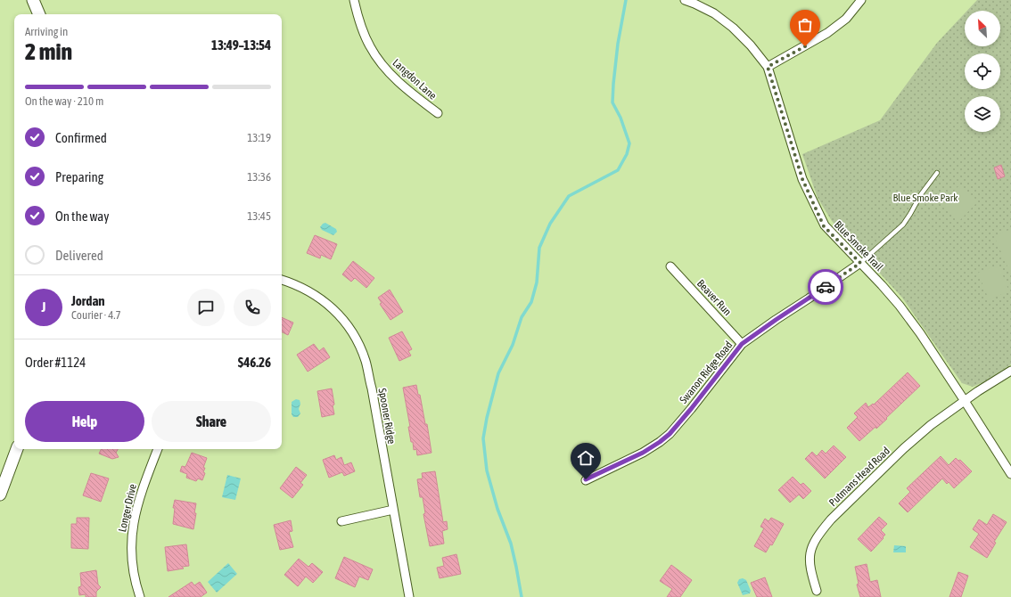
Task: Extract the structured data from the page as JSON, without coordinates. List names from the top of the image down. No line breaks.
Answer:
{"streets":{"street":["Langdon Lane","Blue Smoke Trail","Beaver Run","Swanon Ridge Road","Spooner Ridge","Putmans Head Road","Longer Drive"]},"crossings":[["Blue Smoke Trail","Swanon Ridge Road"],["Blue Smoke Trail","Putmans Head Road"],["Beaver Run","Swanon Ridge Road"]],"parks":["Blue Smoke Park"],"north":"top left","page":{"heading":["2 min","Arriving in","13:49–13:54"],"panel":["Jordan","Courier · 4.7","Order #1124","$46.26"],"bar":"On the way · 210 m","list":[["Confirmed","13:19"],["Preparing","13:36"],["On the way","13:45"],"Delivered"],"round":"J","buttons":["Help","Share"]}}
